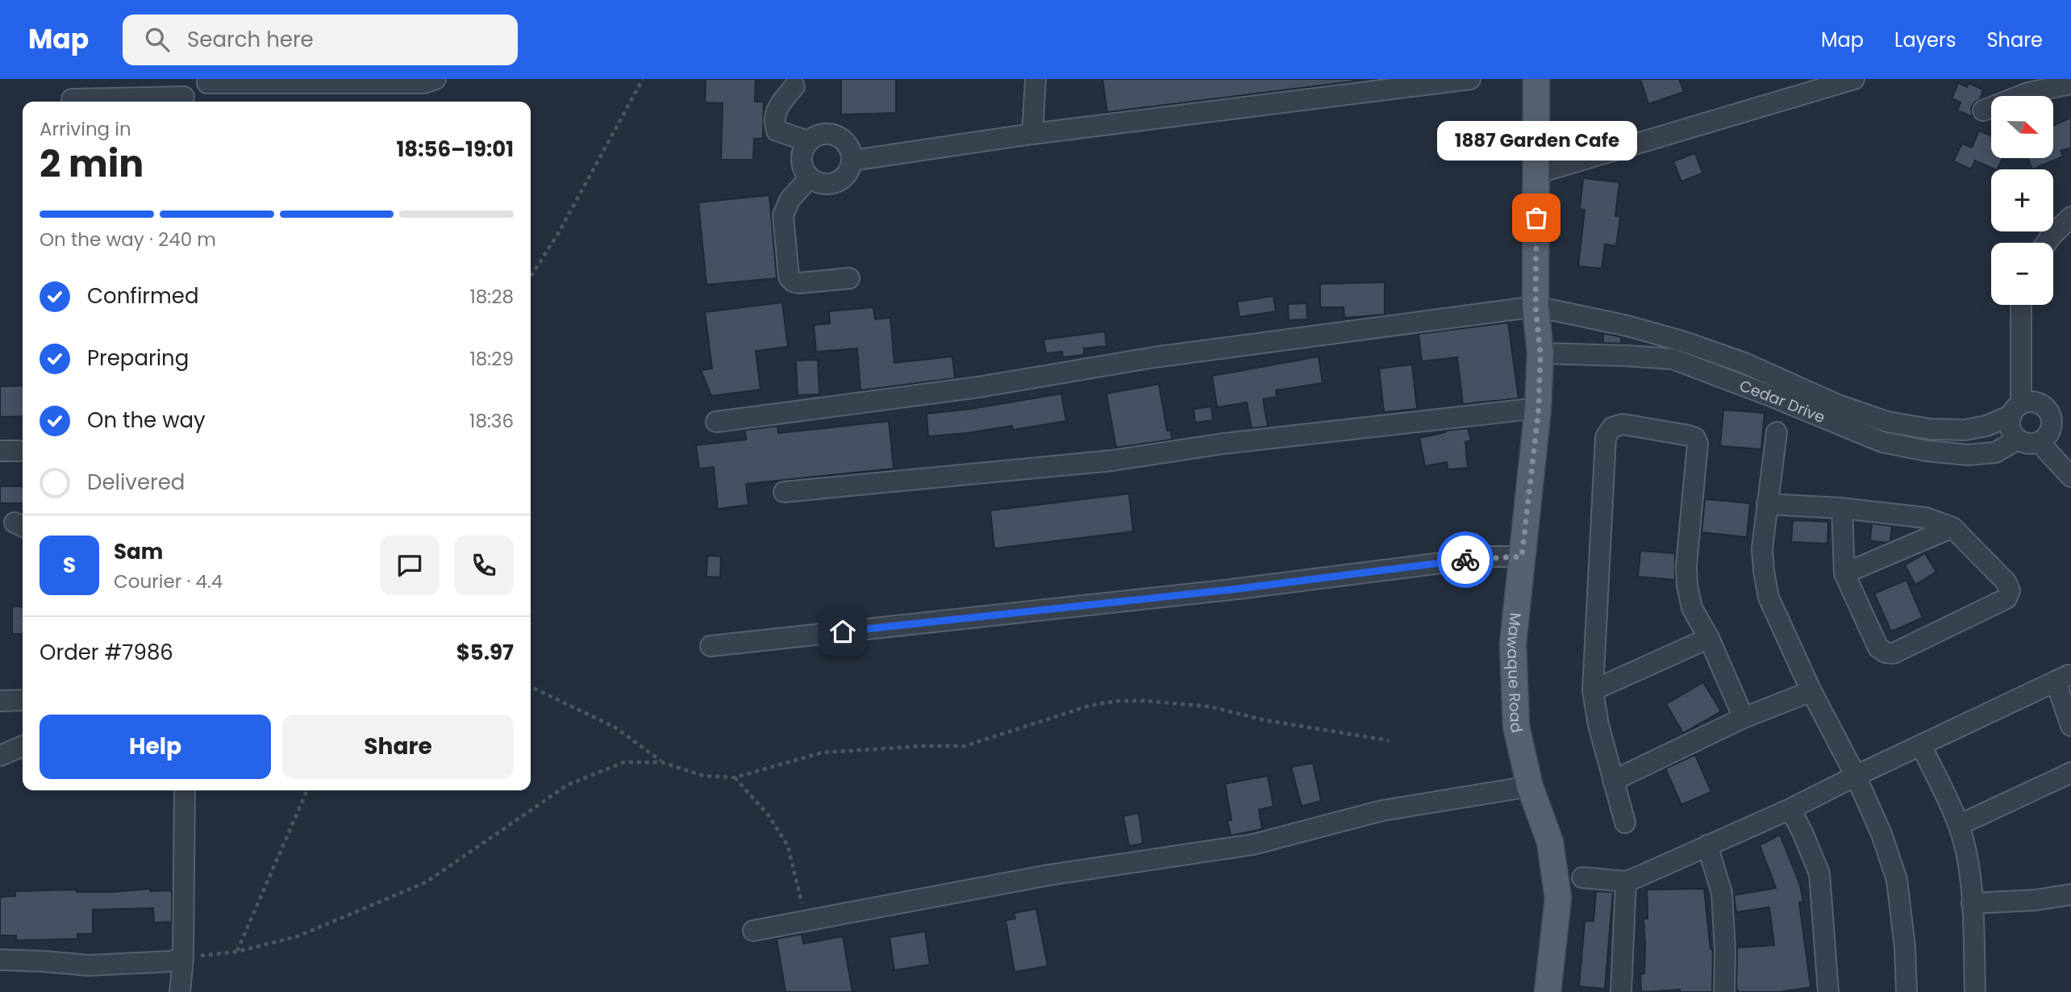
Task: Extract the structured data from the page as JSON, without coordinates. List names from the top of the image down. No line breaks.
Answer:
{"streets":{"main road":["Mawaque Road"],"street":["Cedar Drive"]},"crossings":[["Cedar Drive","Mawaque Road"]],"places":["1887 Garden Cafe"],"north":"right","page":{"header":"Map","search":"Search here","nav":["Map","Layers","Share"],"map_buttons":["+","−"],"heading":["2 min","Arriving in","18:56–19:01"],"panel":["Sam","Courier · 4.4","Order #7986","$5.97"],"bubble":"1887 Garden Cafe","bar":"On the way · 240 m","list":[["Confirmed","18:28"],["Preparing","18:29"],["On the way","18:36"],"Delivered"],"round":"S","buttons":["Help","Share"]}}
